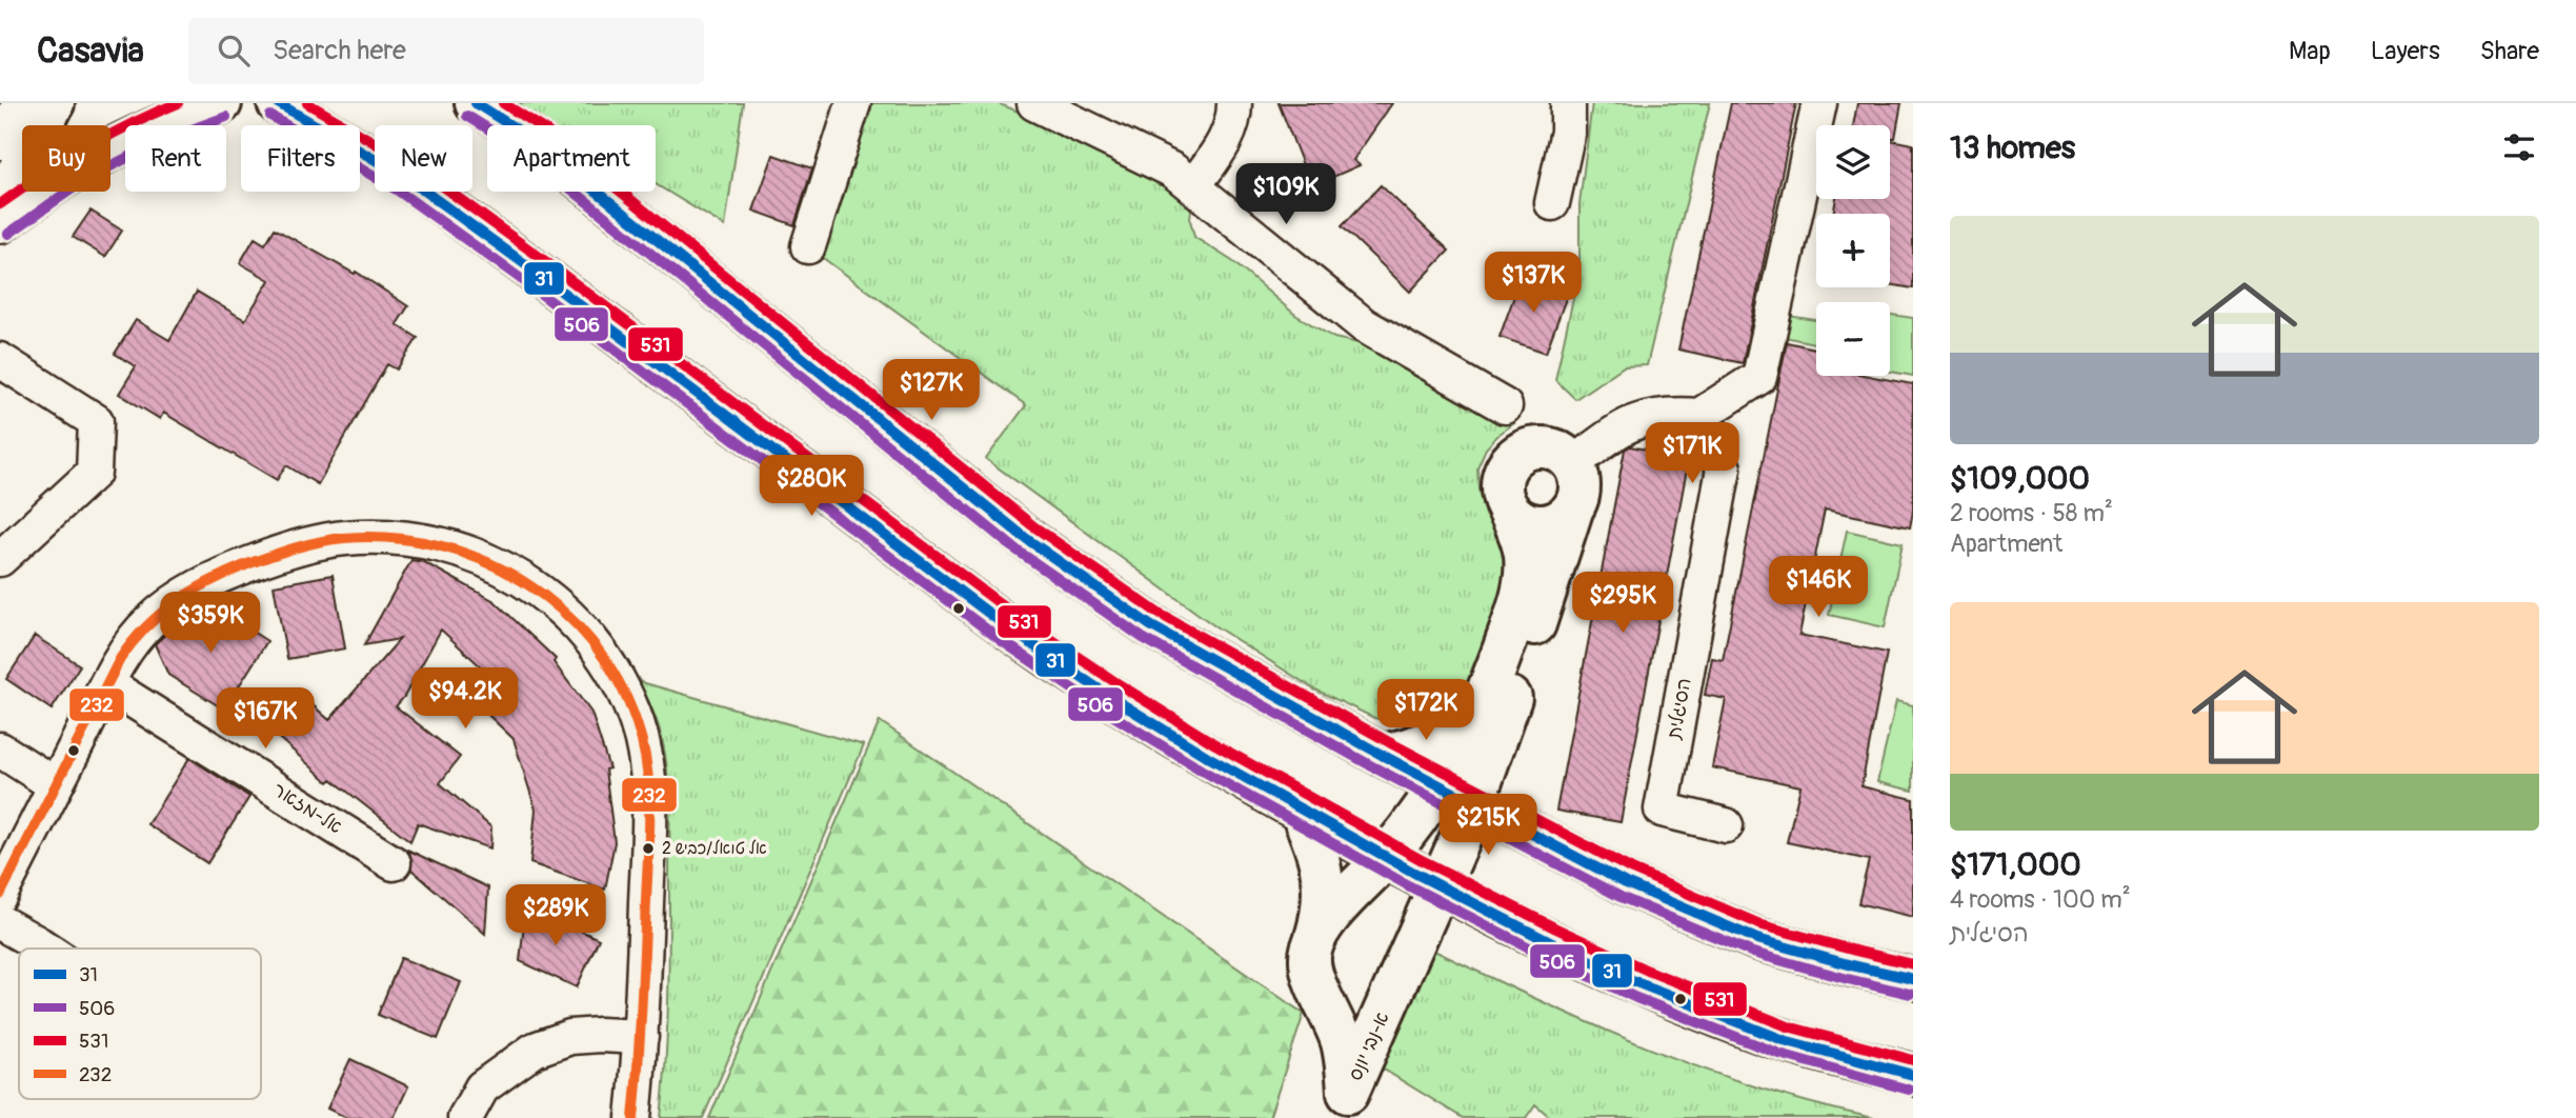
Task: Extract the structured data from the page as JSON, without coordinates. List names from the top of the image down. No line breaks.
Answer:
{"streets":{"main road":["א-נבי יונס"],"street":["הסיגלית","אל-מזאר"]},"places":["אל טואל/כביש 2"],"lines":["transit line 31","transit line 531","transit line 506","transit line 232"],"legend":["31","506","531","232"],"page":{"header":"Casavia","search":"Search here","nav":["Map","Layers","Share"],"heading":"13 homes","map_buttons":["+","−"],"chip":["Buy","Rent","Filters","New","Apartment"],"price":["$109K","$137K","$127K","$171K","$280K","$146K","$295K","$359K","$94.2K","$172K","$167K","$215K","$289K"],"list":[{"name":"$109,000","note":"2 rooms · 58 m² · Apartment"},{"name":"$171,000","note":"4 rooms · 100 m² · הסיגלית"}]}}
